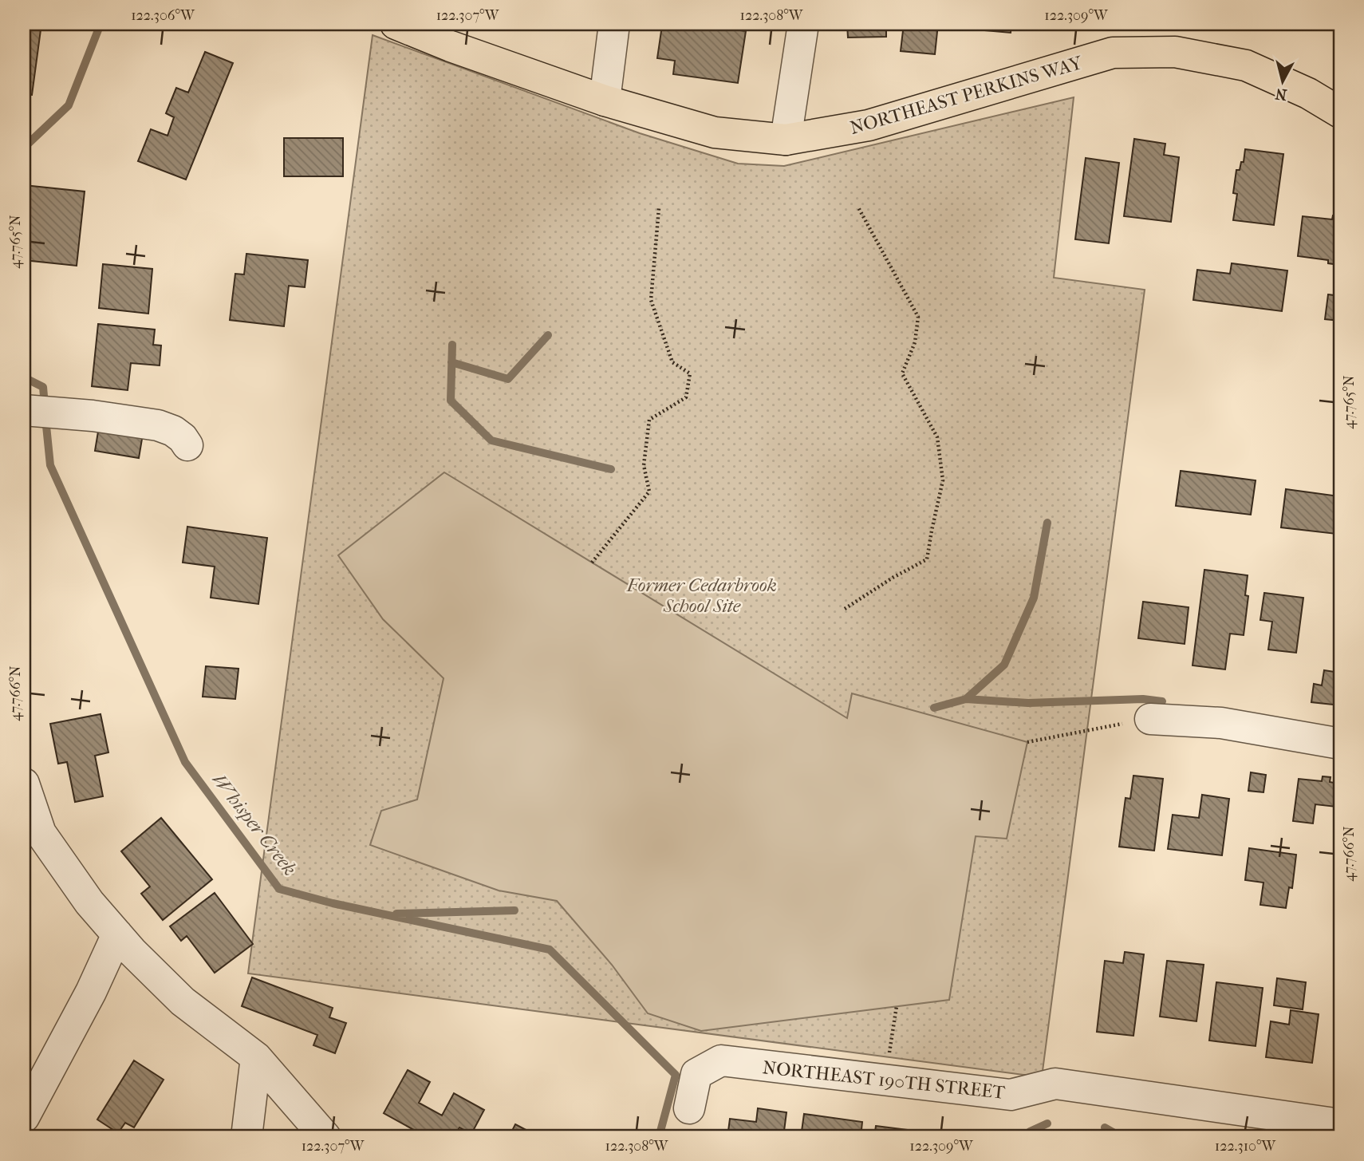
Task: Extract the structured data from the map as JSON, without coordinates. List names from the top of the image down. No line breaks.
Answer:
{"streets":{"main road":["NORTHEAST PERKINS WAY"],"street":["NORTHEAST 190TH STREET"]},"water":["Whisper Creek"],"parks":["Former Cedarbrook School Site"],"north":"bottom","coordinates":["122.306°W","122.307°W","122.308°W","122.309°W","47.765°N","47.766°N","122.310°W"]}
